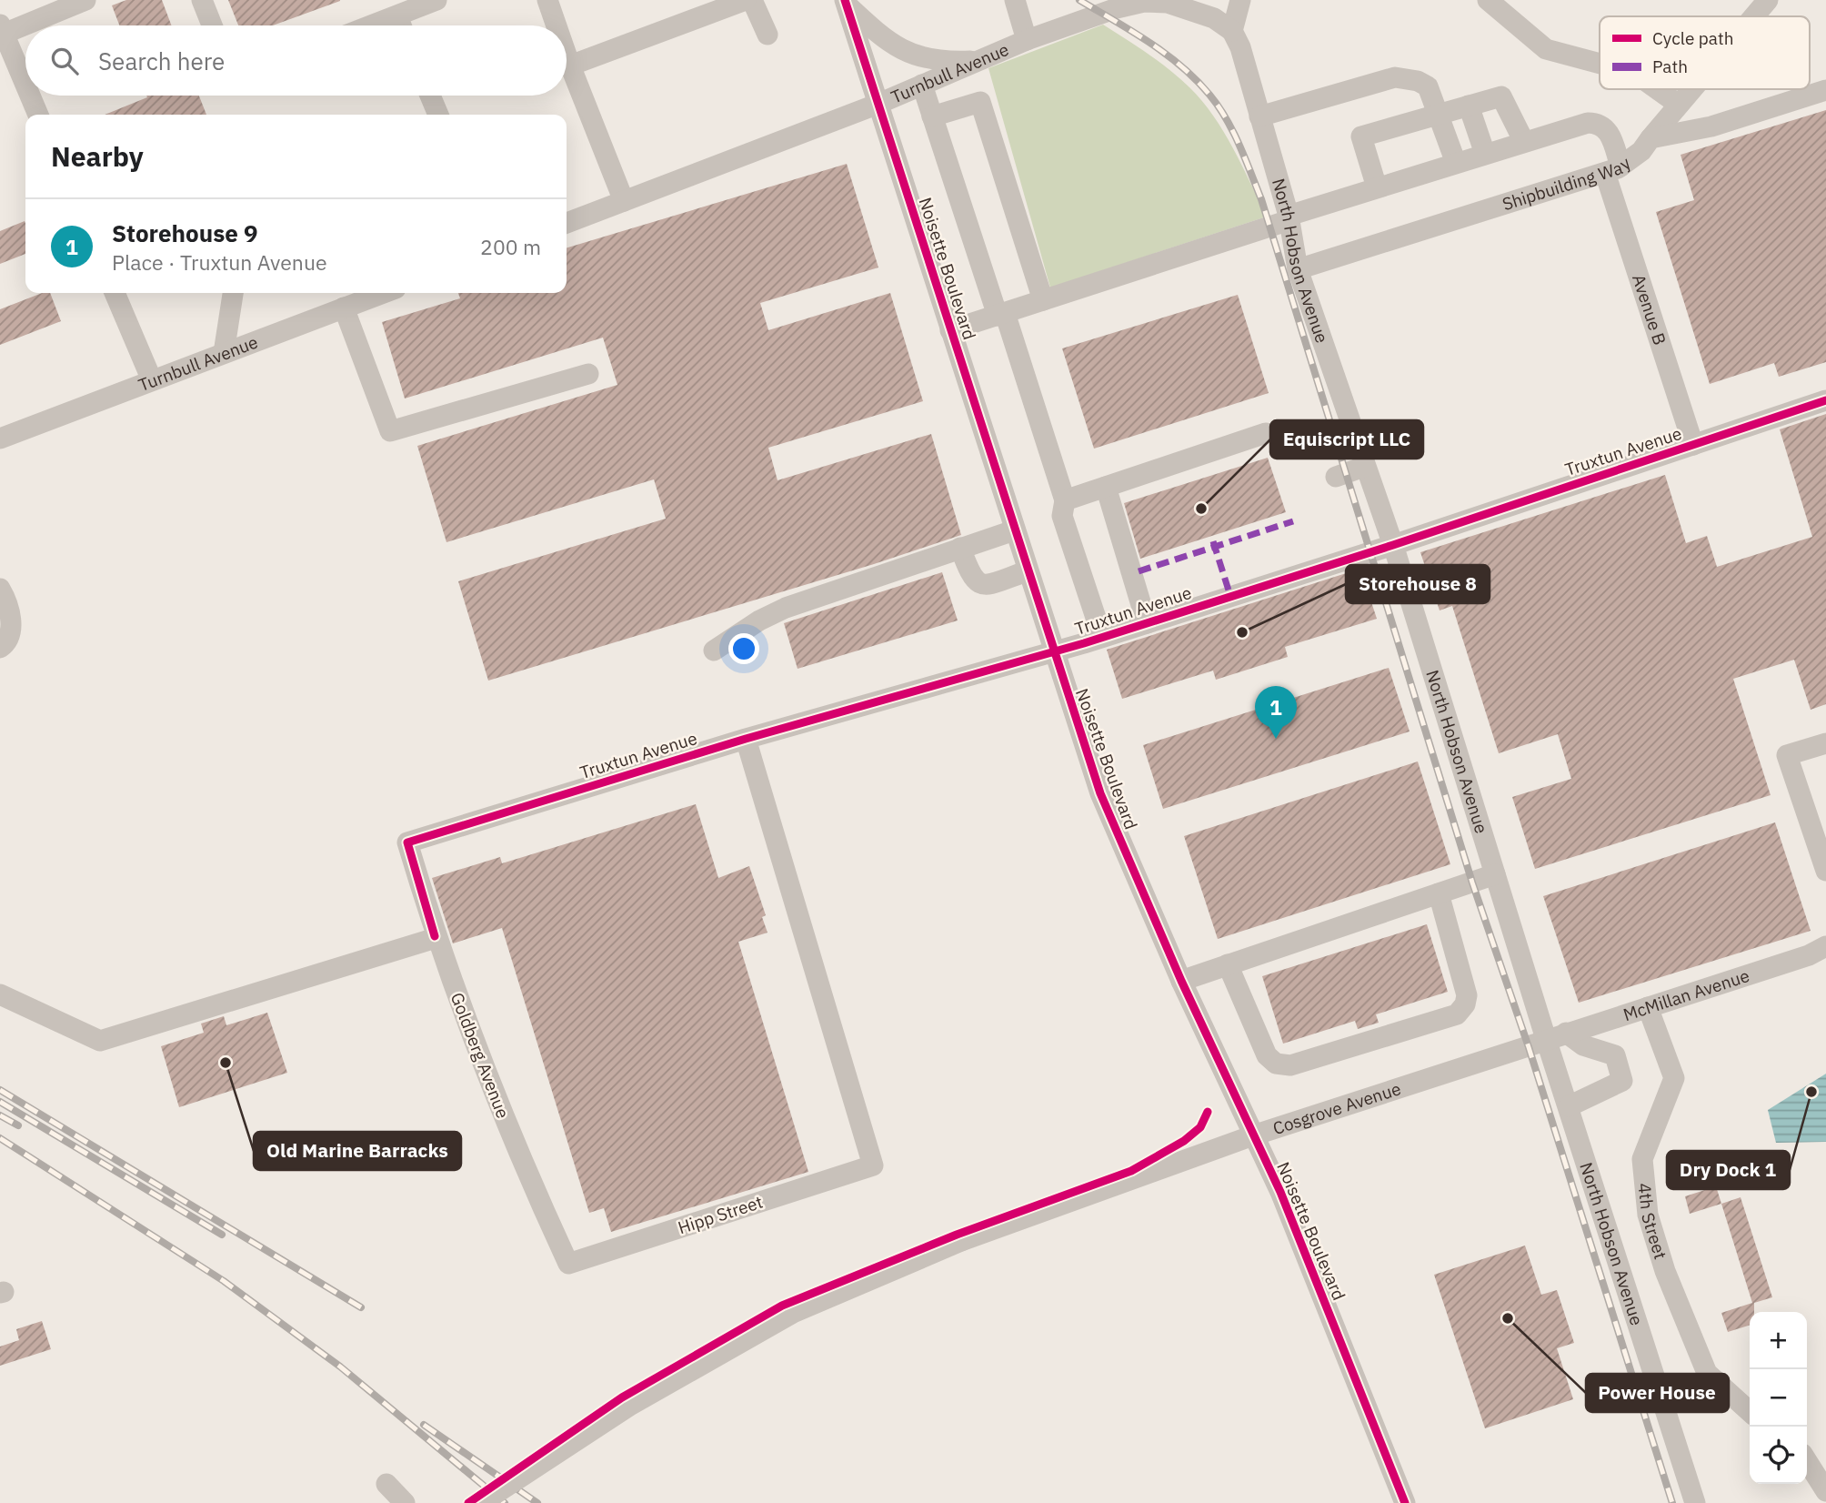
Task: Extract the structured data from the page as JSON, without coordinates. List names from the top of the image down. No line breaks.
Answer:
{"streets":{"street":["Turnbull Avenue","Shipbuilding Way","North Hobson Avenue","Noisette Boulevard","Avenue B","Truxtun Avenue","McMillan Avenue","Goldberg Avenue","Cosgrove Avenue","Hipp Street","4th Street"]},"crossings":[["Turnbull Avenue","North Hobson Avenue"],["Turnbull Avenue","Noisette Boulevard"],["Shipbuilding Way","North Hobson Avenue"],["Shipbuilding Way","Avenue B"],["North Hobson Avenue","Truxtun Avenue"],["North Hobson Avenue","McMillan Avenue"],["North Hobson Avenue","Cosgrove Avenue"],["Noisette Boulevard","Truxtun Avenue"],["Noisette Boulevard","Cosgrove Avenue"],["Avenue B","Truxtun Avenue"],["Truxtun Avenue","Goldberg Avenue"],["Truxtun Avenue","Hipp Street"],["McMillan Avenue","Cosgrove Avenue"],["McMillan Avenue","4th Street"],["Goldberg Avenue","Hipp Street"]],"places":["Equiscript LLC","Storehouse 8","Old Marine Barracks","Dry Dock 1","Power House"],"legend":["Cycle path","Path"],"page":{"search":"Search here","heading":"Nearby","list":[{"mark":"1","name":"Storehouse 9","note":"Place · Truxtun Avenue","value":"200 m"}],"pins":"1","map_buttons":["+","−"]}}
